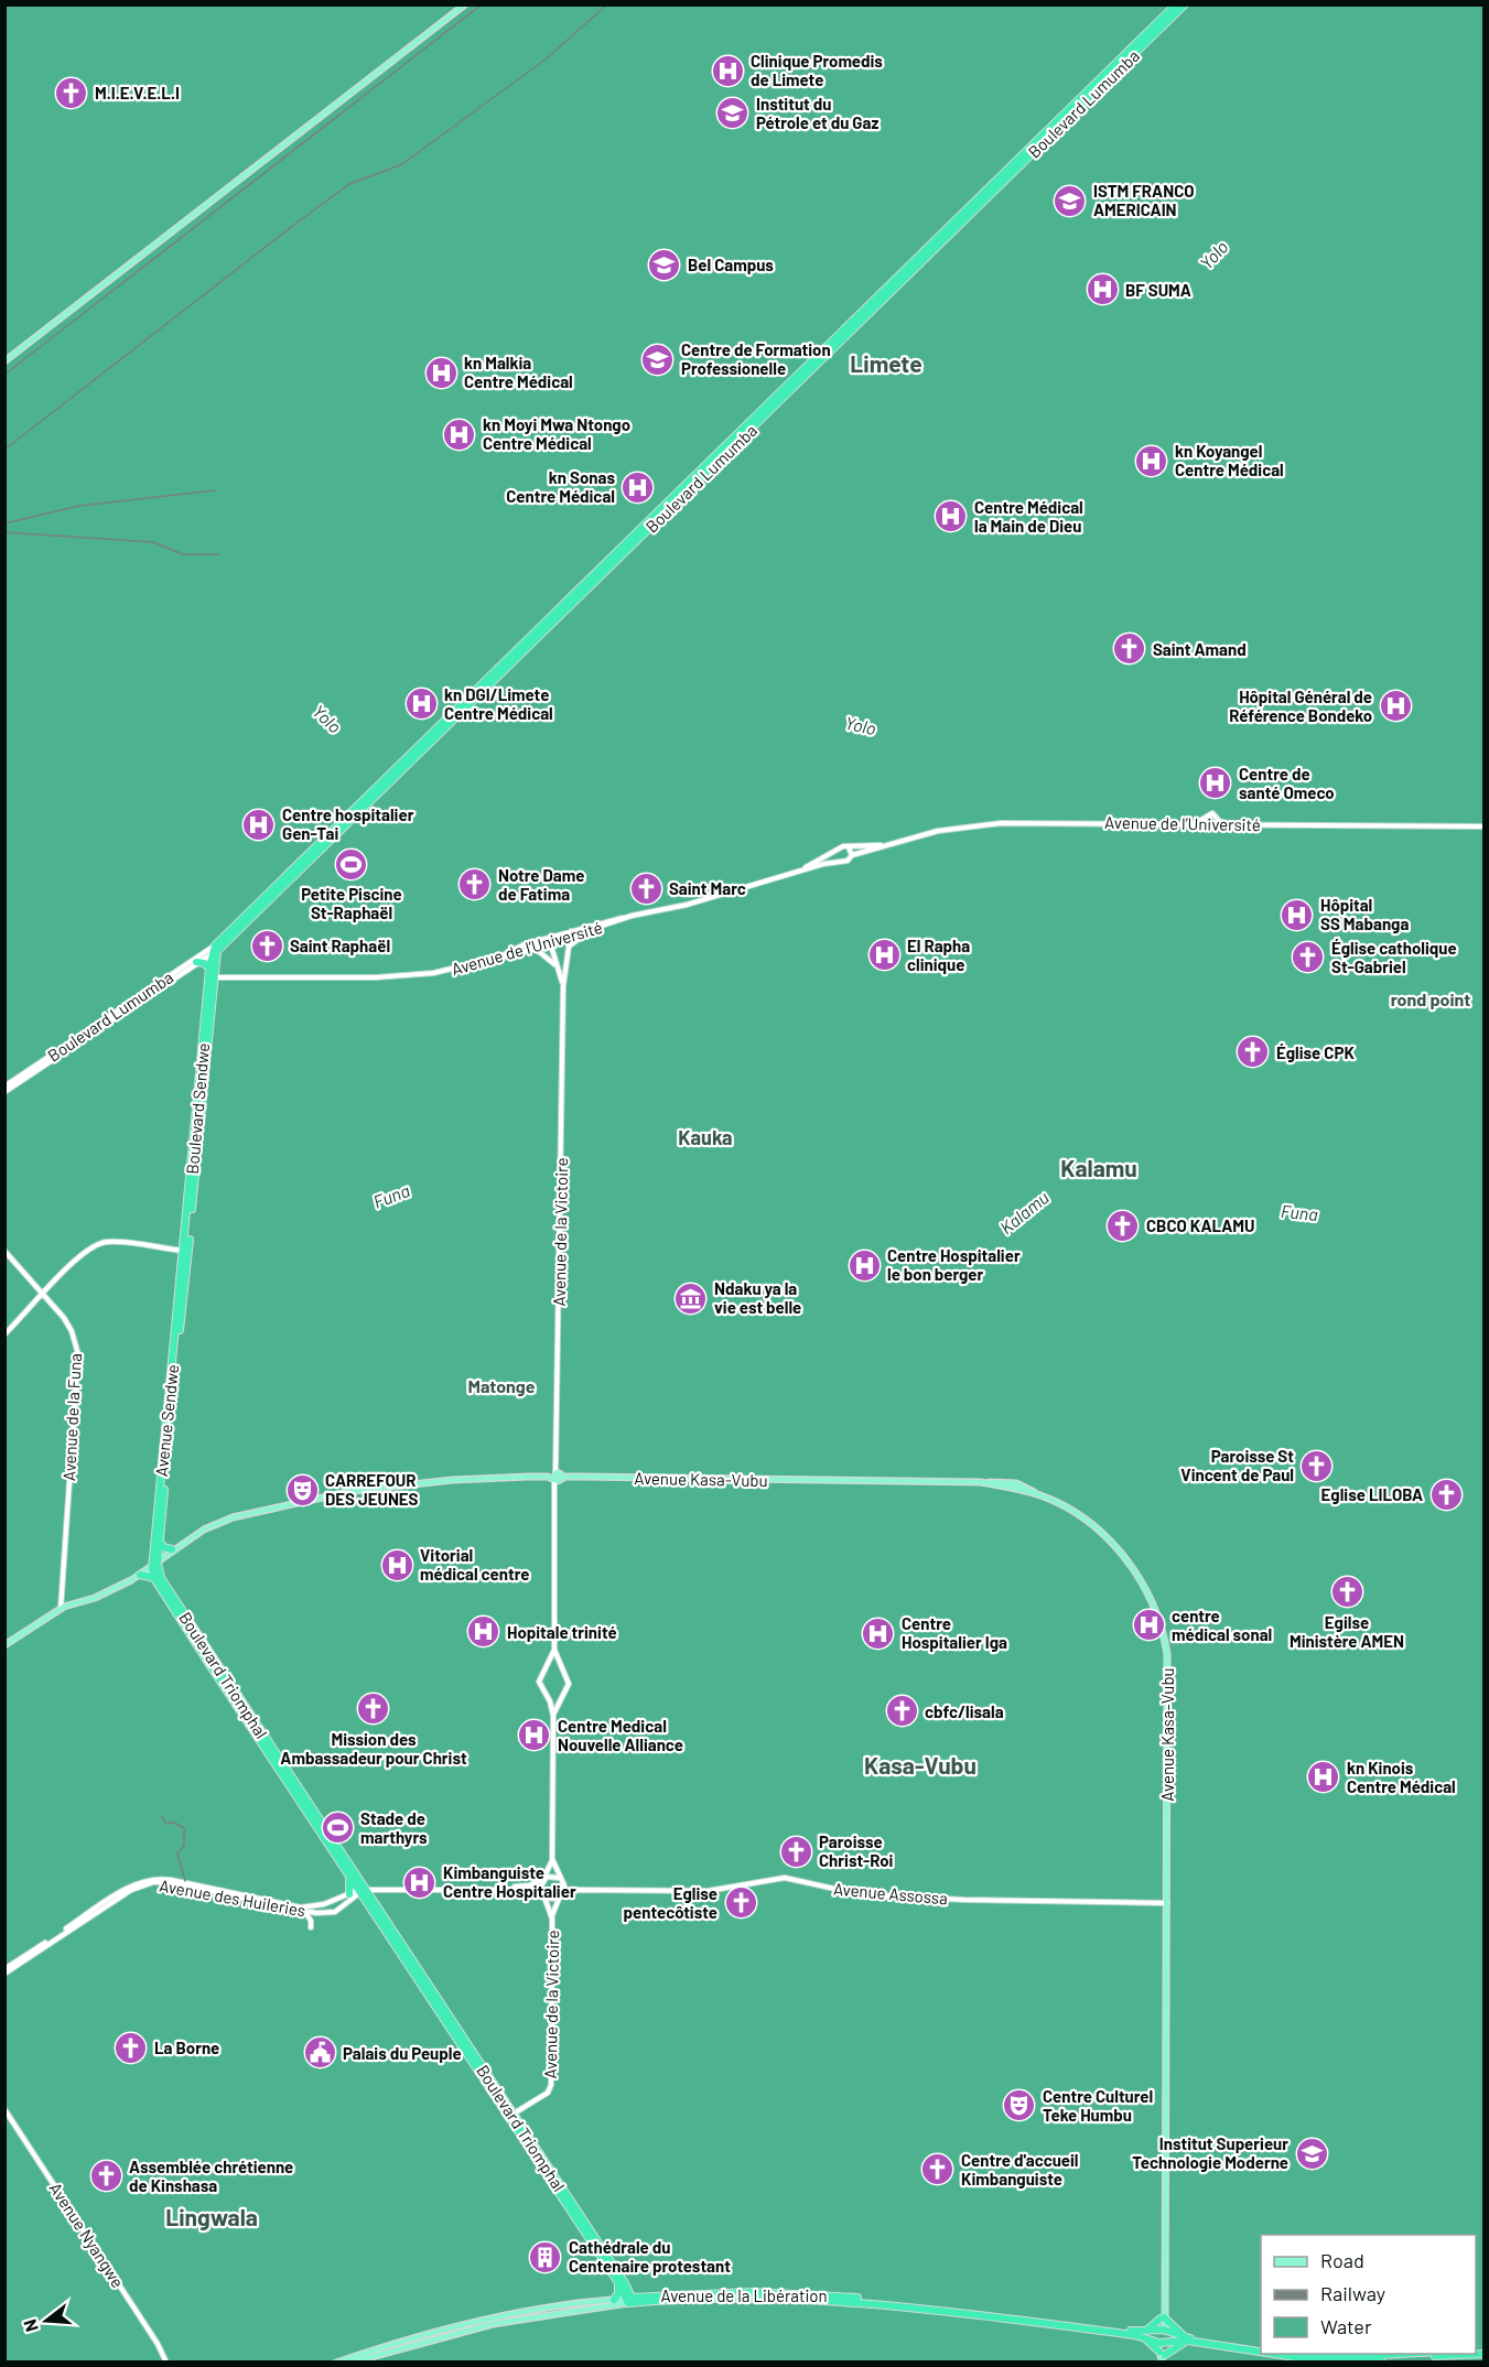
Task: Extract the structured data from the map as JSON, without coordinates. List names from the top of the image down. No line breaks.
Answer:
{"streets":{"highway":["Boulevard Lumumba","Boulevard Sendwe","Avenue Sendwe","Boulevard Triomphal","Avenue de la Libération"],"main road":["Avenue de l’Université","Avenue de la Victoire","Avenue de la Funa","Avenue Kasa-Vubu","Avenue Assossa","Avenue des Huileries","Avenue Nyangwe"]},"crossings":[["Avenue de l’Université","Boulevard Sendwe"],["Boulevard Sendwe","Avenue Sendwe"],["Avenue de la Victoire","Avenue Kasa-Vubu"],["Avenue de la Victoire","Boulevard Triomphal"],["Avenue Sendwe","Avenue Kasa-Vubu"],["Avenue Sendwe","Boulevard Triomphal"],["Avenue Kasa-Vubu","Boulevard Triomphal"],["Avenue Kasa-Vubu","Avenue Assossa"],["Avenue Kasa-Vubu","Avenue de la Libération"],["Boulevard Triomphal","Avenue des Huileries"],["Boulevard Triomphal","Avenue de la Libération"]],"districts":["Limete","rond point","Kauka","Kalamu","Matonge","Kasa-Vubu","Lingwala"],"water":["Yolo","Funa","Kalamu"],"places":{"hospital":["Clinique Promedis de Limete","BF SUMA","kn Malkia Centre Médical","kn Moyi Mwa Ntongo Centre Médical","kn Koyangel Centre Médical","kn Sonas Centre Médical","Centre Médical la Main de Dieu","kn DGI/Limete Centre Médical","Hôpital Général de Référence Bondeko","Centre de santé Omeco","Centre hospitalier Gen-Tai","Hôpital SS Mabanga","El Rapha clinique","Centre Hospitalier le bon berger","Vitorial médical centre","centre médical sonal","Hopitale trinité","Centre Hospitalier Iga","Centre Medical Nouvelle Alliance","kn Kinois Centre Médical","Kimbanguiste Centre Hospitalier"],"church":["M.I.E.V.E.L.I","Saint Amand","Notre Dame de Fatima","Saint Marc","Saint Raphaël","Église catholique St-Gabriel","Église CPK","CBCO KALAMU","Paroisse St Vincent de Paul","Eglise LILOBA","Egilse Ministère AMEN","Mission des Ambassadeur pour Christ","cbfc/lisala","Paroisse Christ-Roi","Eglise pentecôtiste","La Borne","Centre d'accueil Kimbanguiste","Assemblée chrétienne de Kinshasa"],"school or university":["Institut du Pétrole et du Gaz","ISTM FRANCO AMERICAIN","Bel Campus","Centre de Formation Professionelle","Institut Superieur Technologie Moderne"],"sports":["Petite Piscine St-Raphaël","Stade de marthyrs"],"museum":["Ndaku ya la vie est belle"],"theatre":["CARREFOUR DES JEUNES","Centre Culturel Teke Humbu"],"public building":["Palais du Peuple"],"building":["Cathédrale du Centenaire protestant"]},"legend":["Road","Railway","Water"],"north":"left"}
